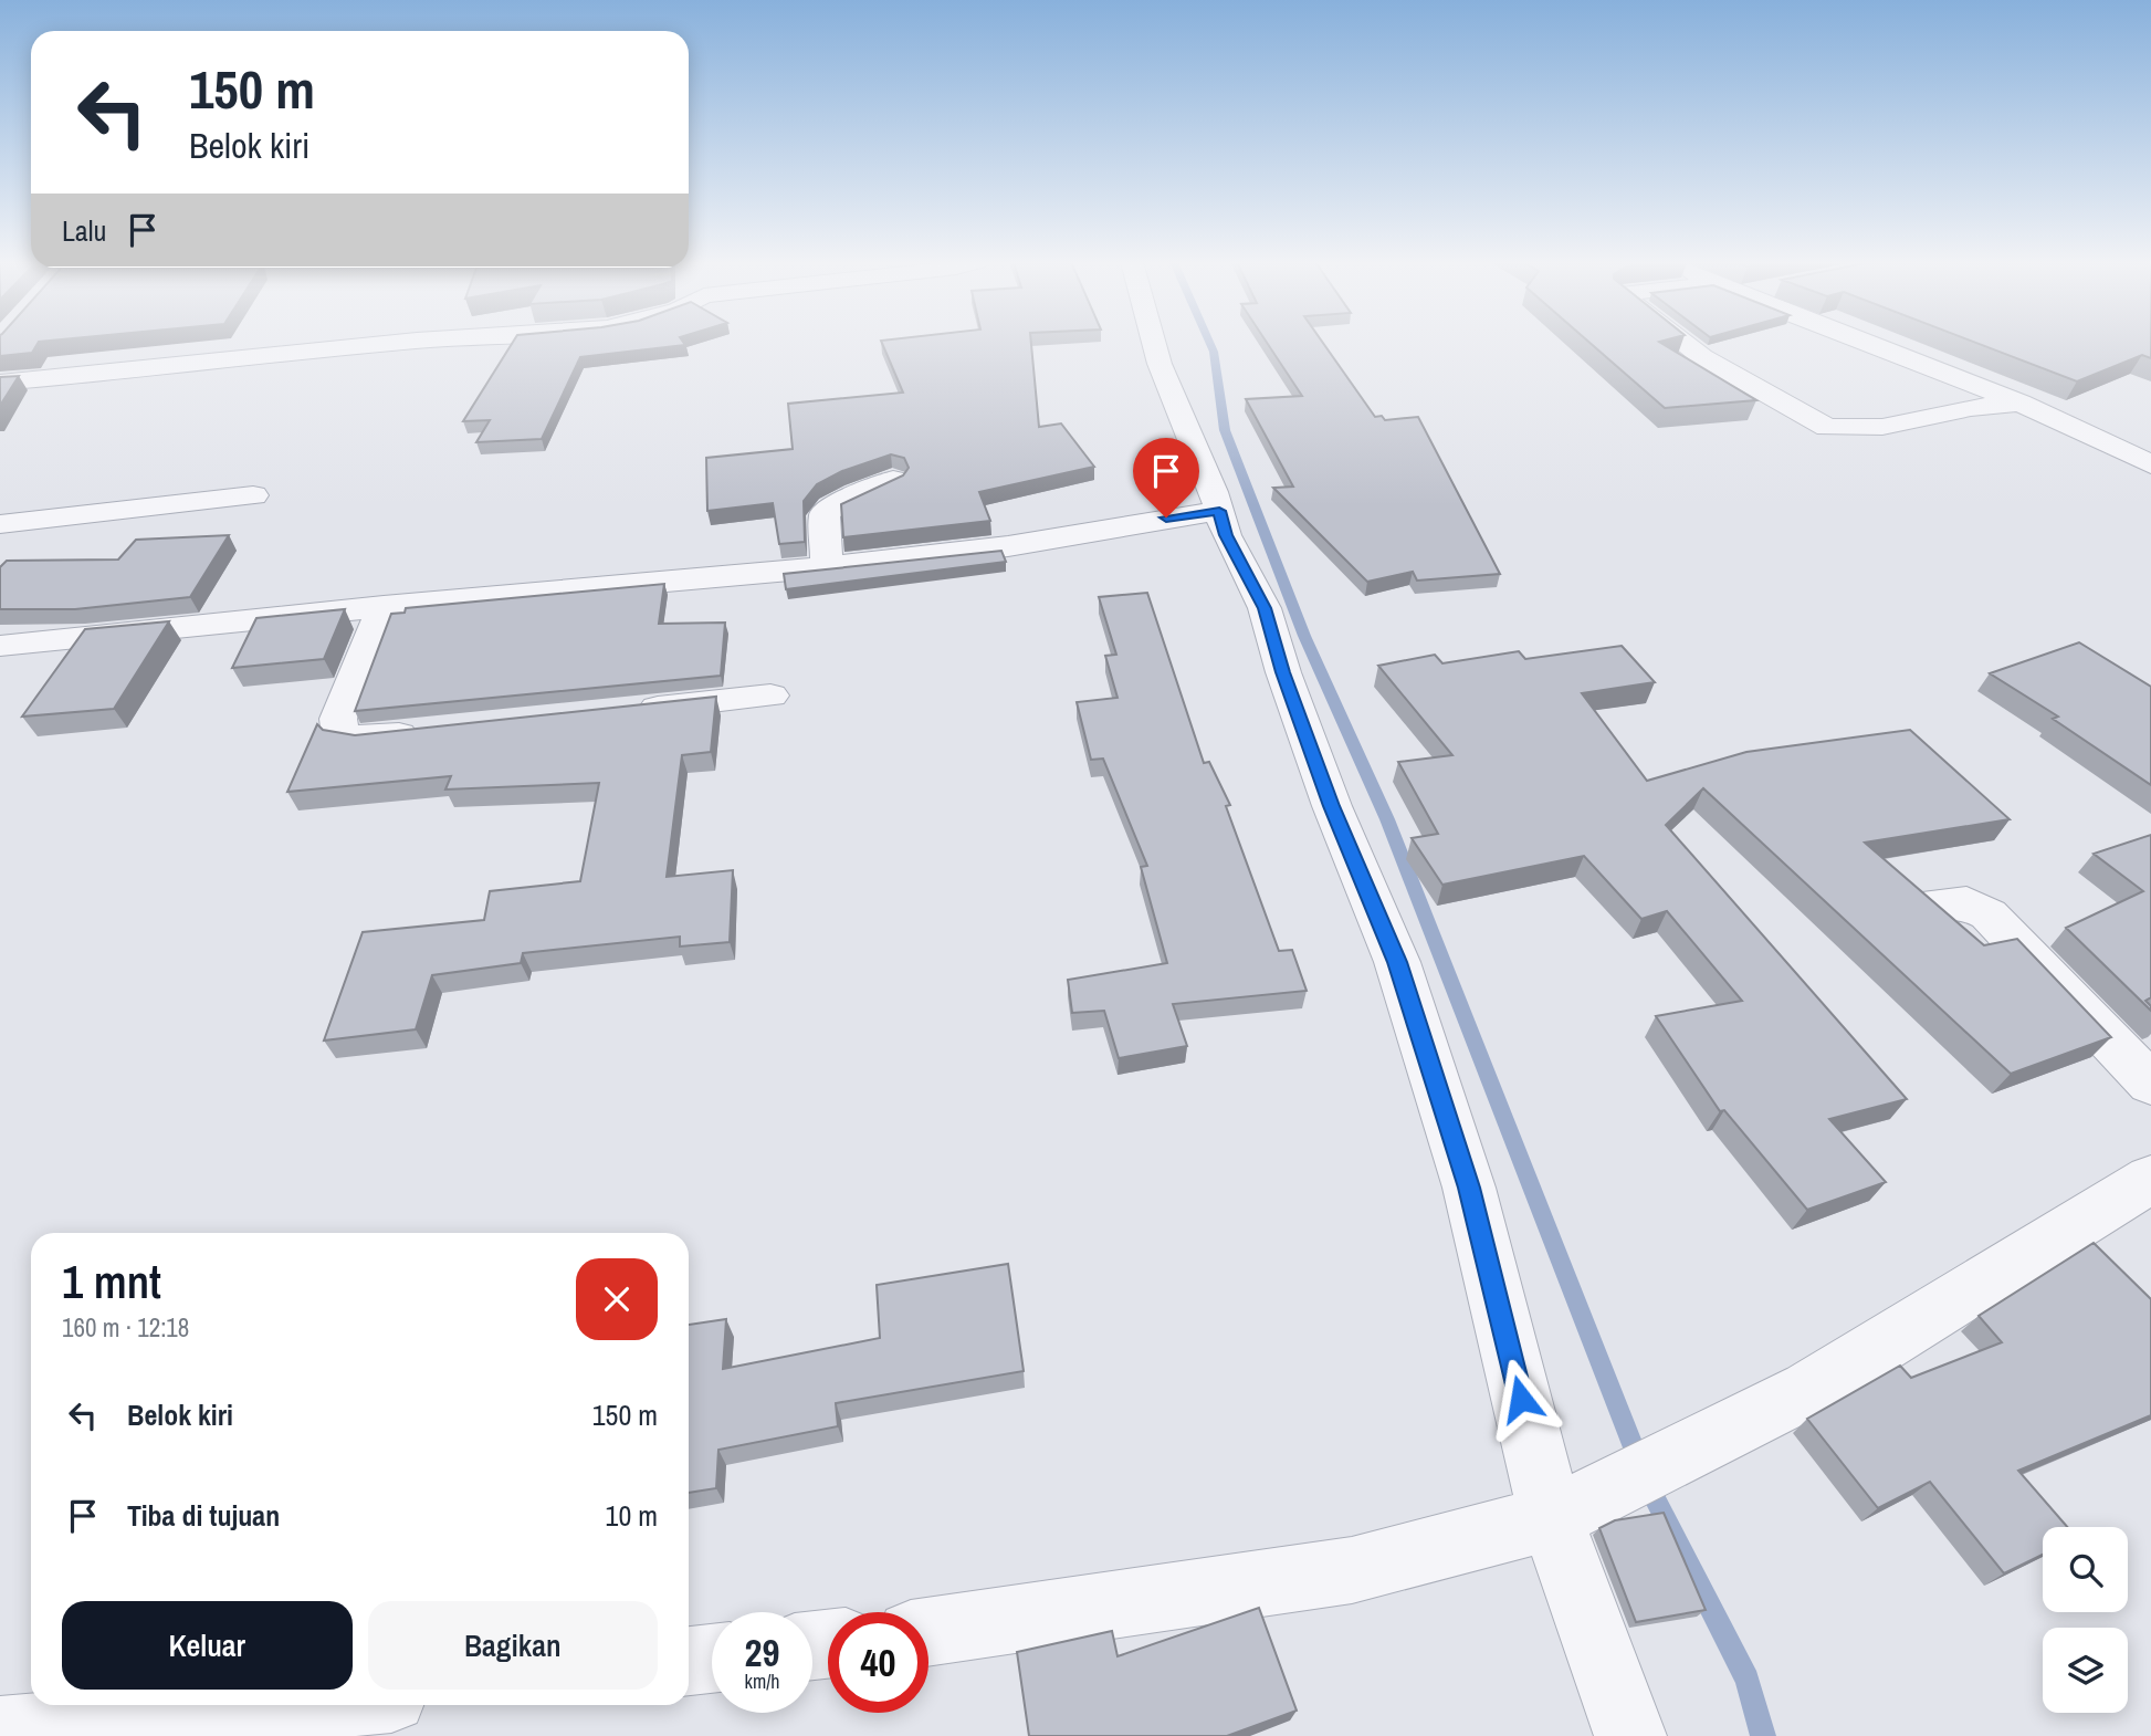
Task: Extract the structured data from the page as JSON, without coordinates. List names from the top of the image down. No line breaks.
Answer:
{"page":{"turn":["150 m","Belok kiri"],"then":"Lalu","heading":["1 mnt","160 m · 12:18"],"list":[{"name":"Belok kiri","value":"150 m"},{"name":"Tiba di tujuan","value":"10 m"}],"buttons":["Keluar","Bagikan"],"speed":"29 km/h","limit":"40"}}
